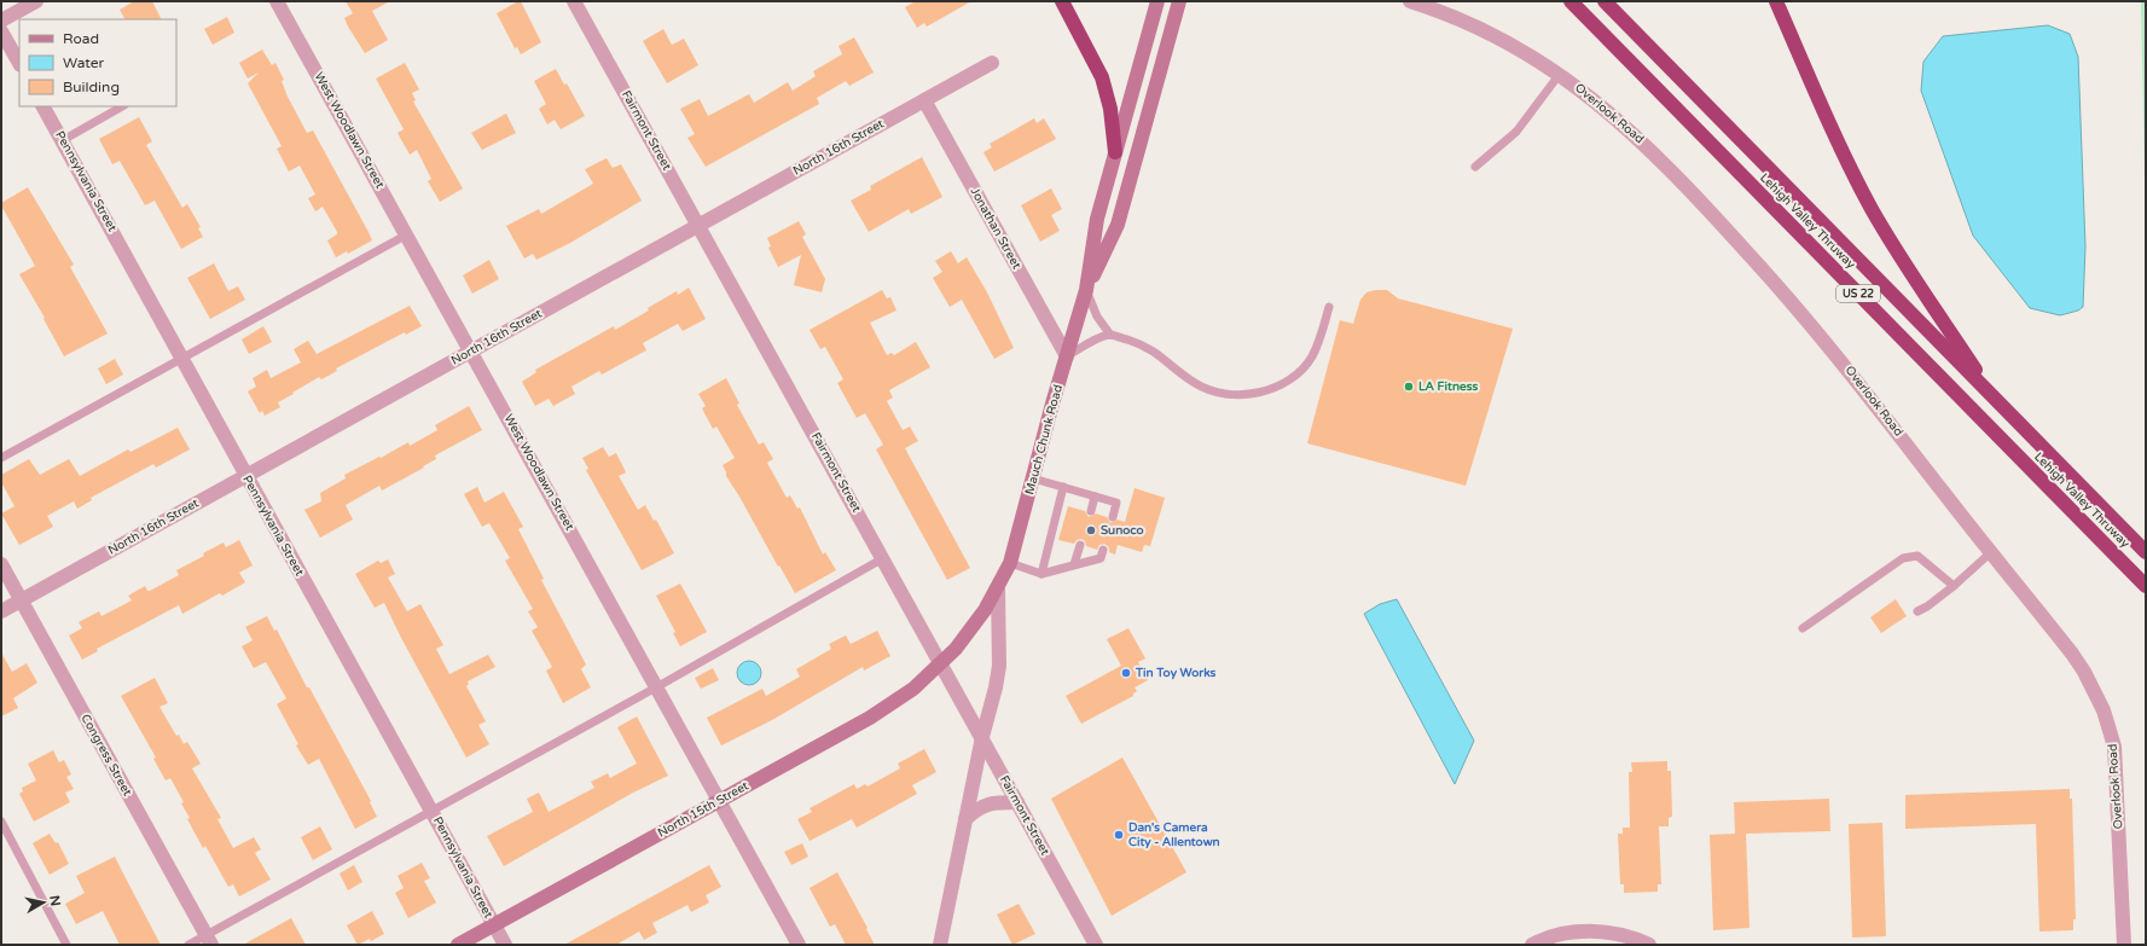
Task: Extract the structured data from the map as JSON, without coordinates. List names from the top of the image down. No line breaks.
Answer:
{"streets":{"highway":["Lehigh Valley Thruway","US 22"],"main road":["Mauch Chunk Road","North 15th Street"],"street":["Overlook Road","West Woodlawn Street","Fairmont Street","North 16th Street","Pennsylvania Street","Jonathan Street","Congress Street"]},"crossings":[["West Woodlawn Street","North 16th Street"],["West Woodlawn Street","North 15th Street"],["Fairmont Street","North 16th Street"],["Fairmont Street","Mauch Chunk Road"],["Fairmont Street","North 15th Street"],["North 16th Street","Pennsylvania Street"],["North 16th Street","Jonathan Street"],["North 16th Street","Congress Street"],["Pennsylvania Street","North 15th Street"],["Jonathan Street","Mauch Chunk Road"],["Mauch Chunk Road","North 15th Street"]],"places":["LA Fitness","Sunoco","Tin Toy Works","Dan's Camera City - Allentown"],"legend":["Road","Water","Building"],"north":"right"}
